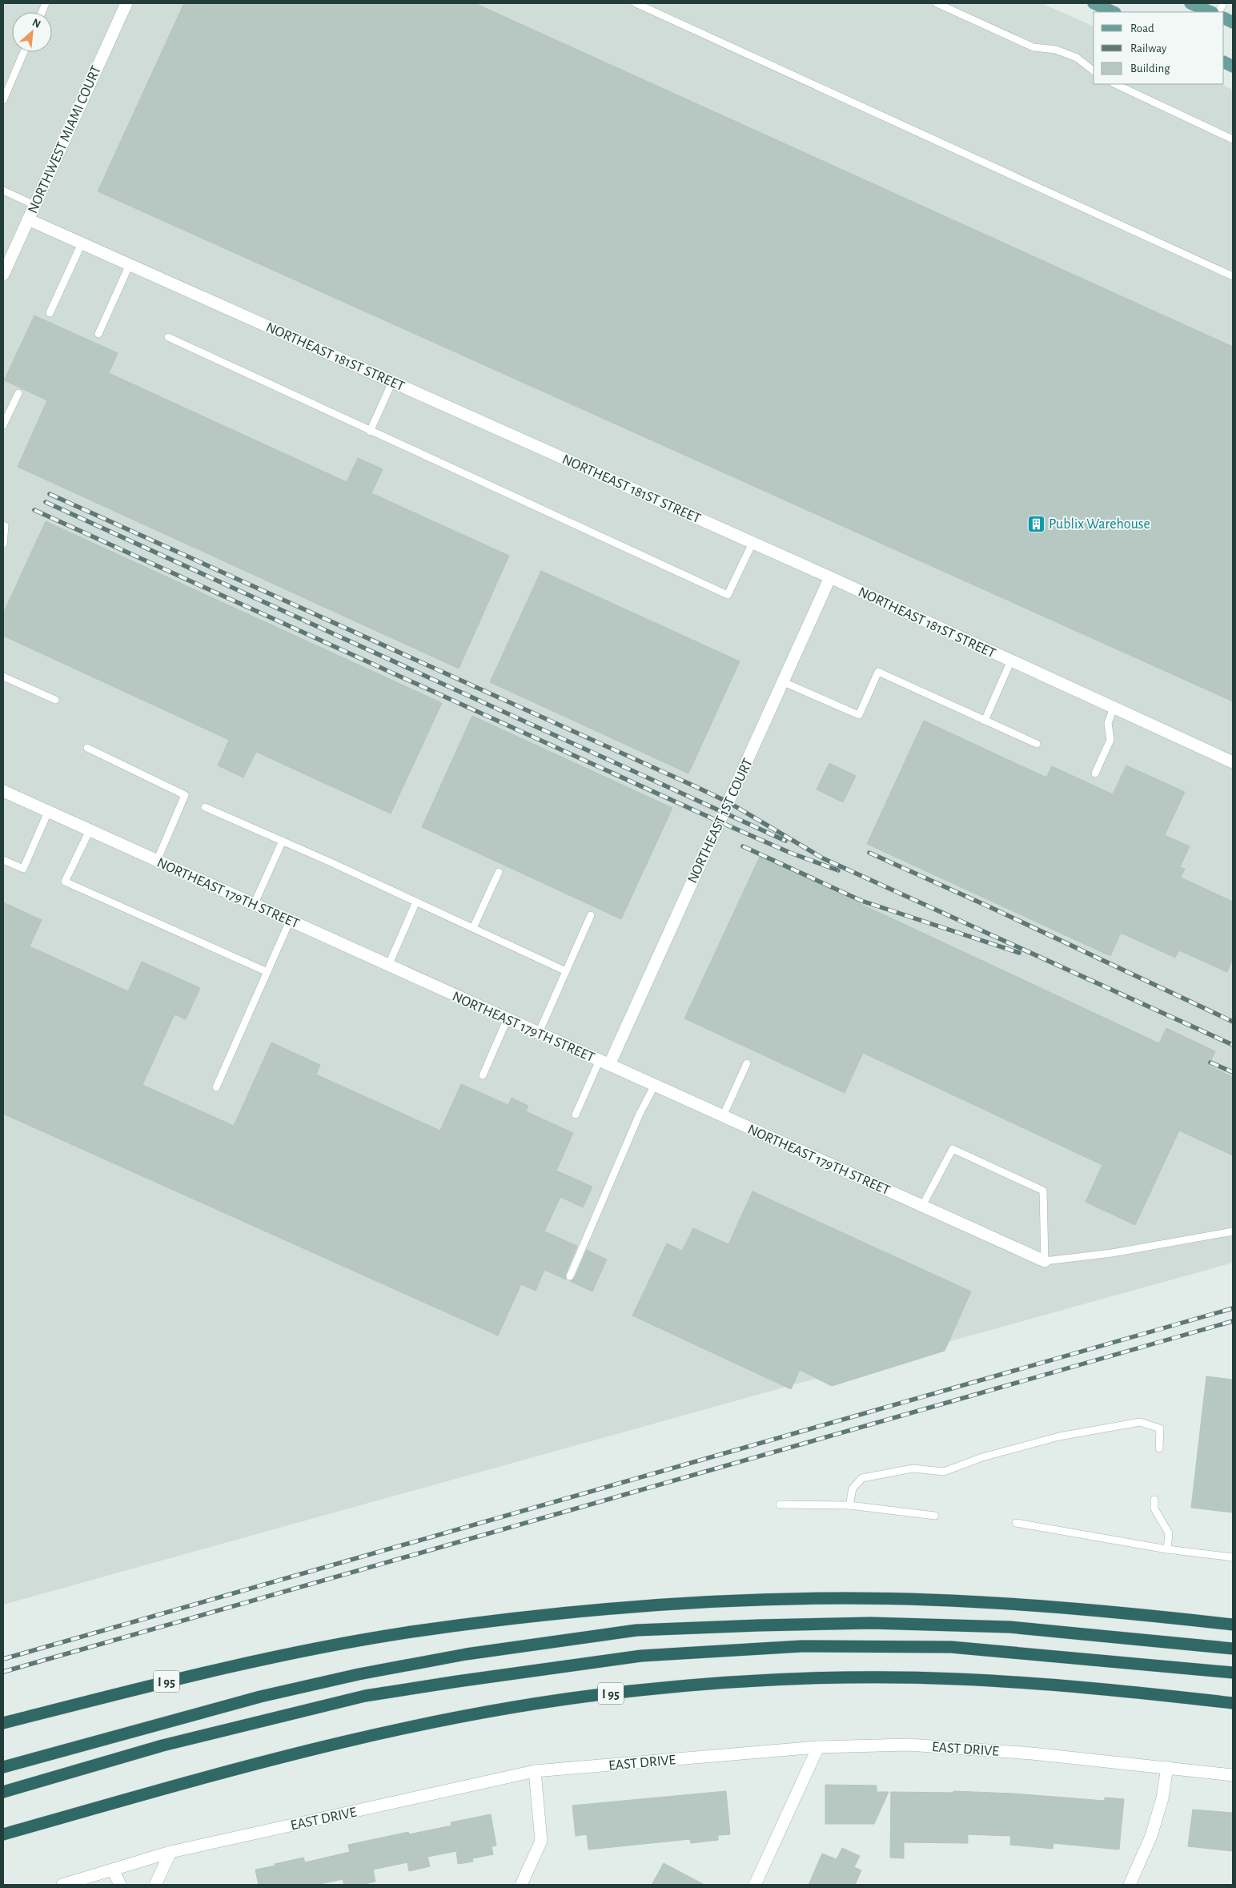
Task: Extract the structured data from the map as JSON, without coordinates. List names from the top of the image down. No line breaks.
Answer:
{"streets":{"highway":["I 95"],"street":["NORTHWEST MIAMI COURT","NORTHEAST 181ST STREET","NORTHEAST 1ST COURT","NORTHEAST 179TH STREET","EAST DRIVE"]},"crossings":[["NORTHWEST MIAMI COURT","NORTHEAST 181ST STREET"],["NORTHEAST 181ST STREET","NORTHEAST 1ST COURT"],["NORTHEAST 1ST COURT","NORTHEAST 179TH STREET"]],"places":{"building":["Publix Warehouse"]},"legend":["Road","Railway","Building"],"north":"top right"}
